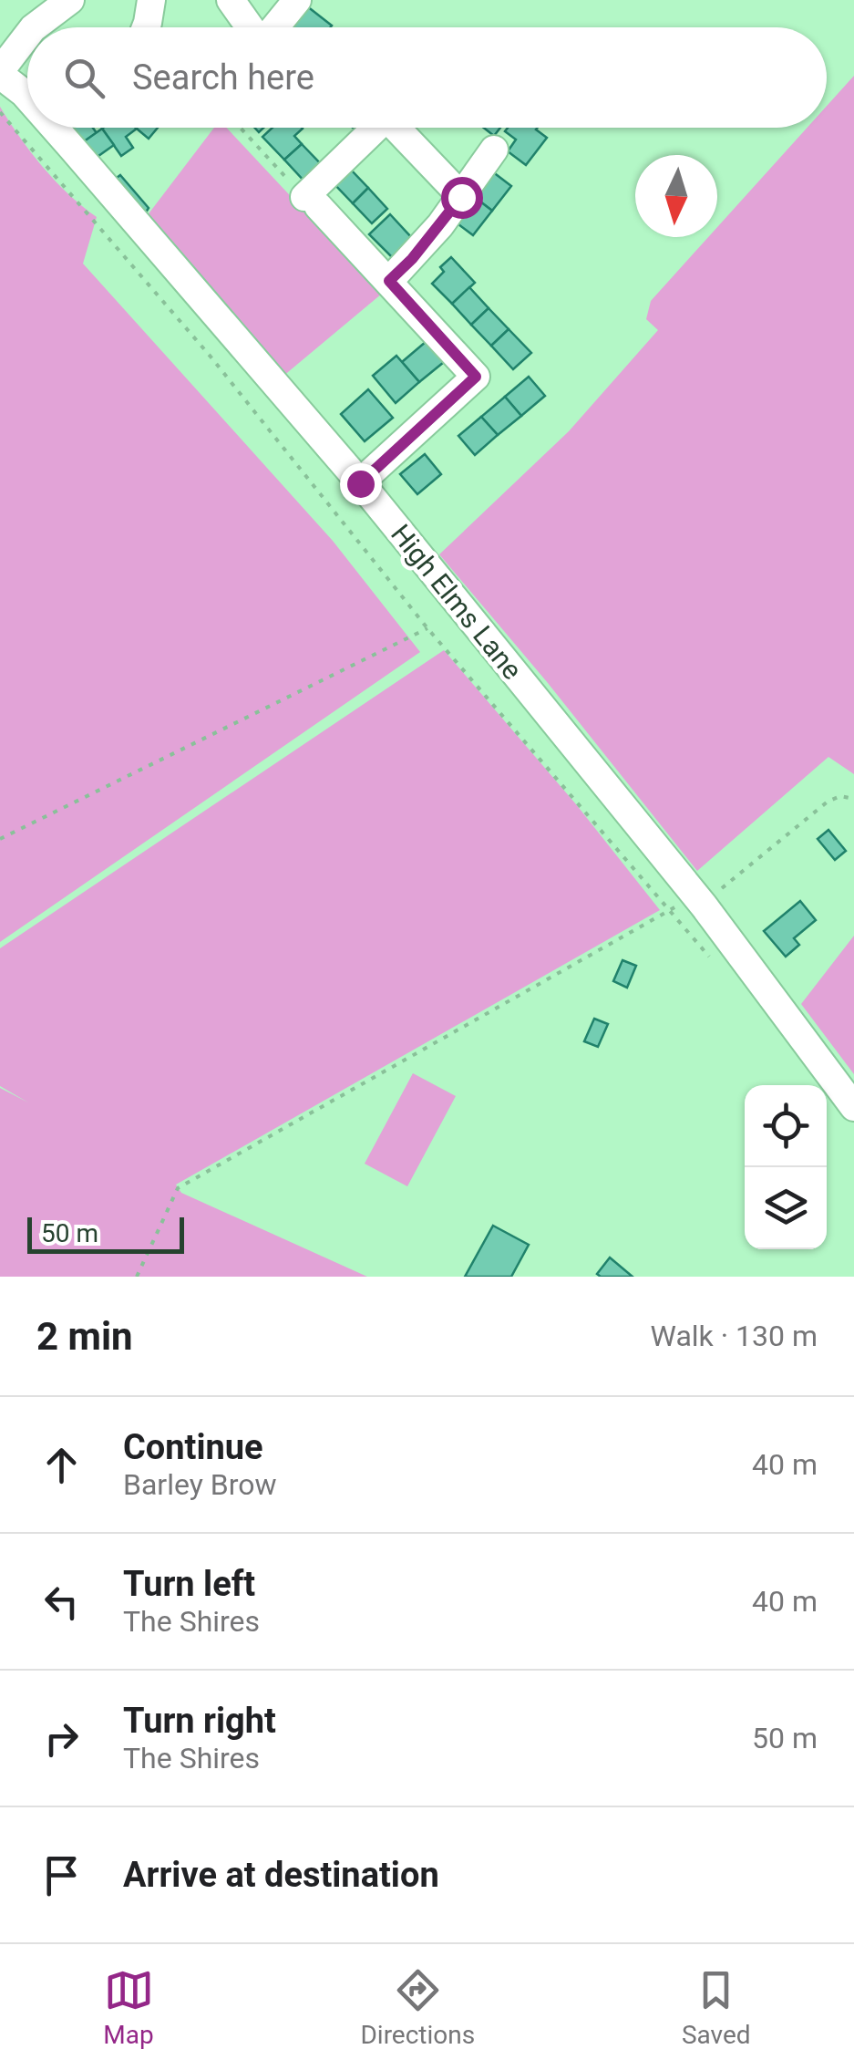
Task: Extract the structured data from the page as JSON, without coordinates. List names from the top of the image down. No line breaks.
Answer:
{"streets":{"street":["High Elms Lane"]},"scale_bar":"50 m","north":"bottom","page":{"search":"Search here","scale":"50 m","heading":["2 min","Walk · 130 m"],"list":[["Continue","Barley Brow","40 m"],["Turn left","The Shires","40 m"],["Turn right","The Shires","50 m"],"Arrive at destination"],"nav":["Map","Directions","Saved"]}}
